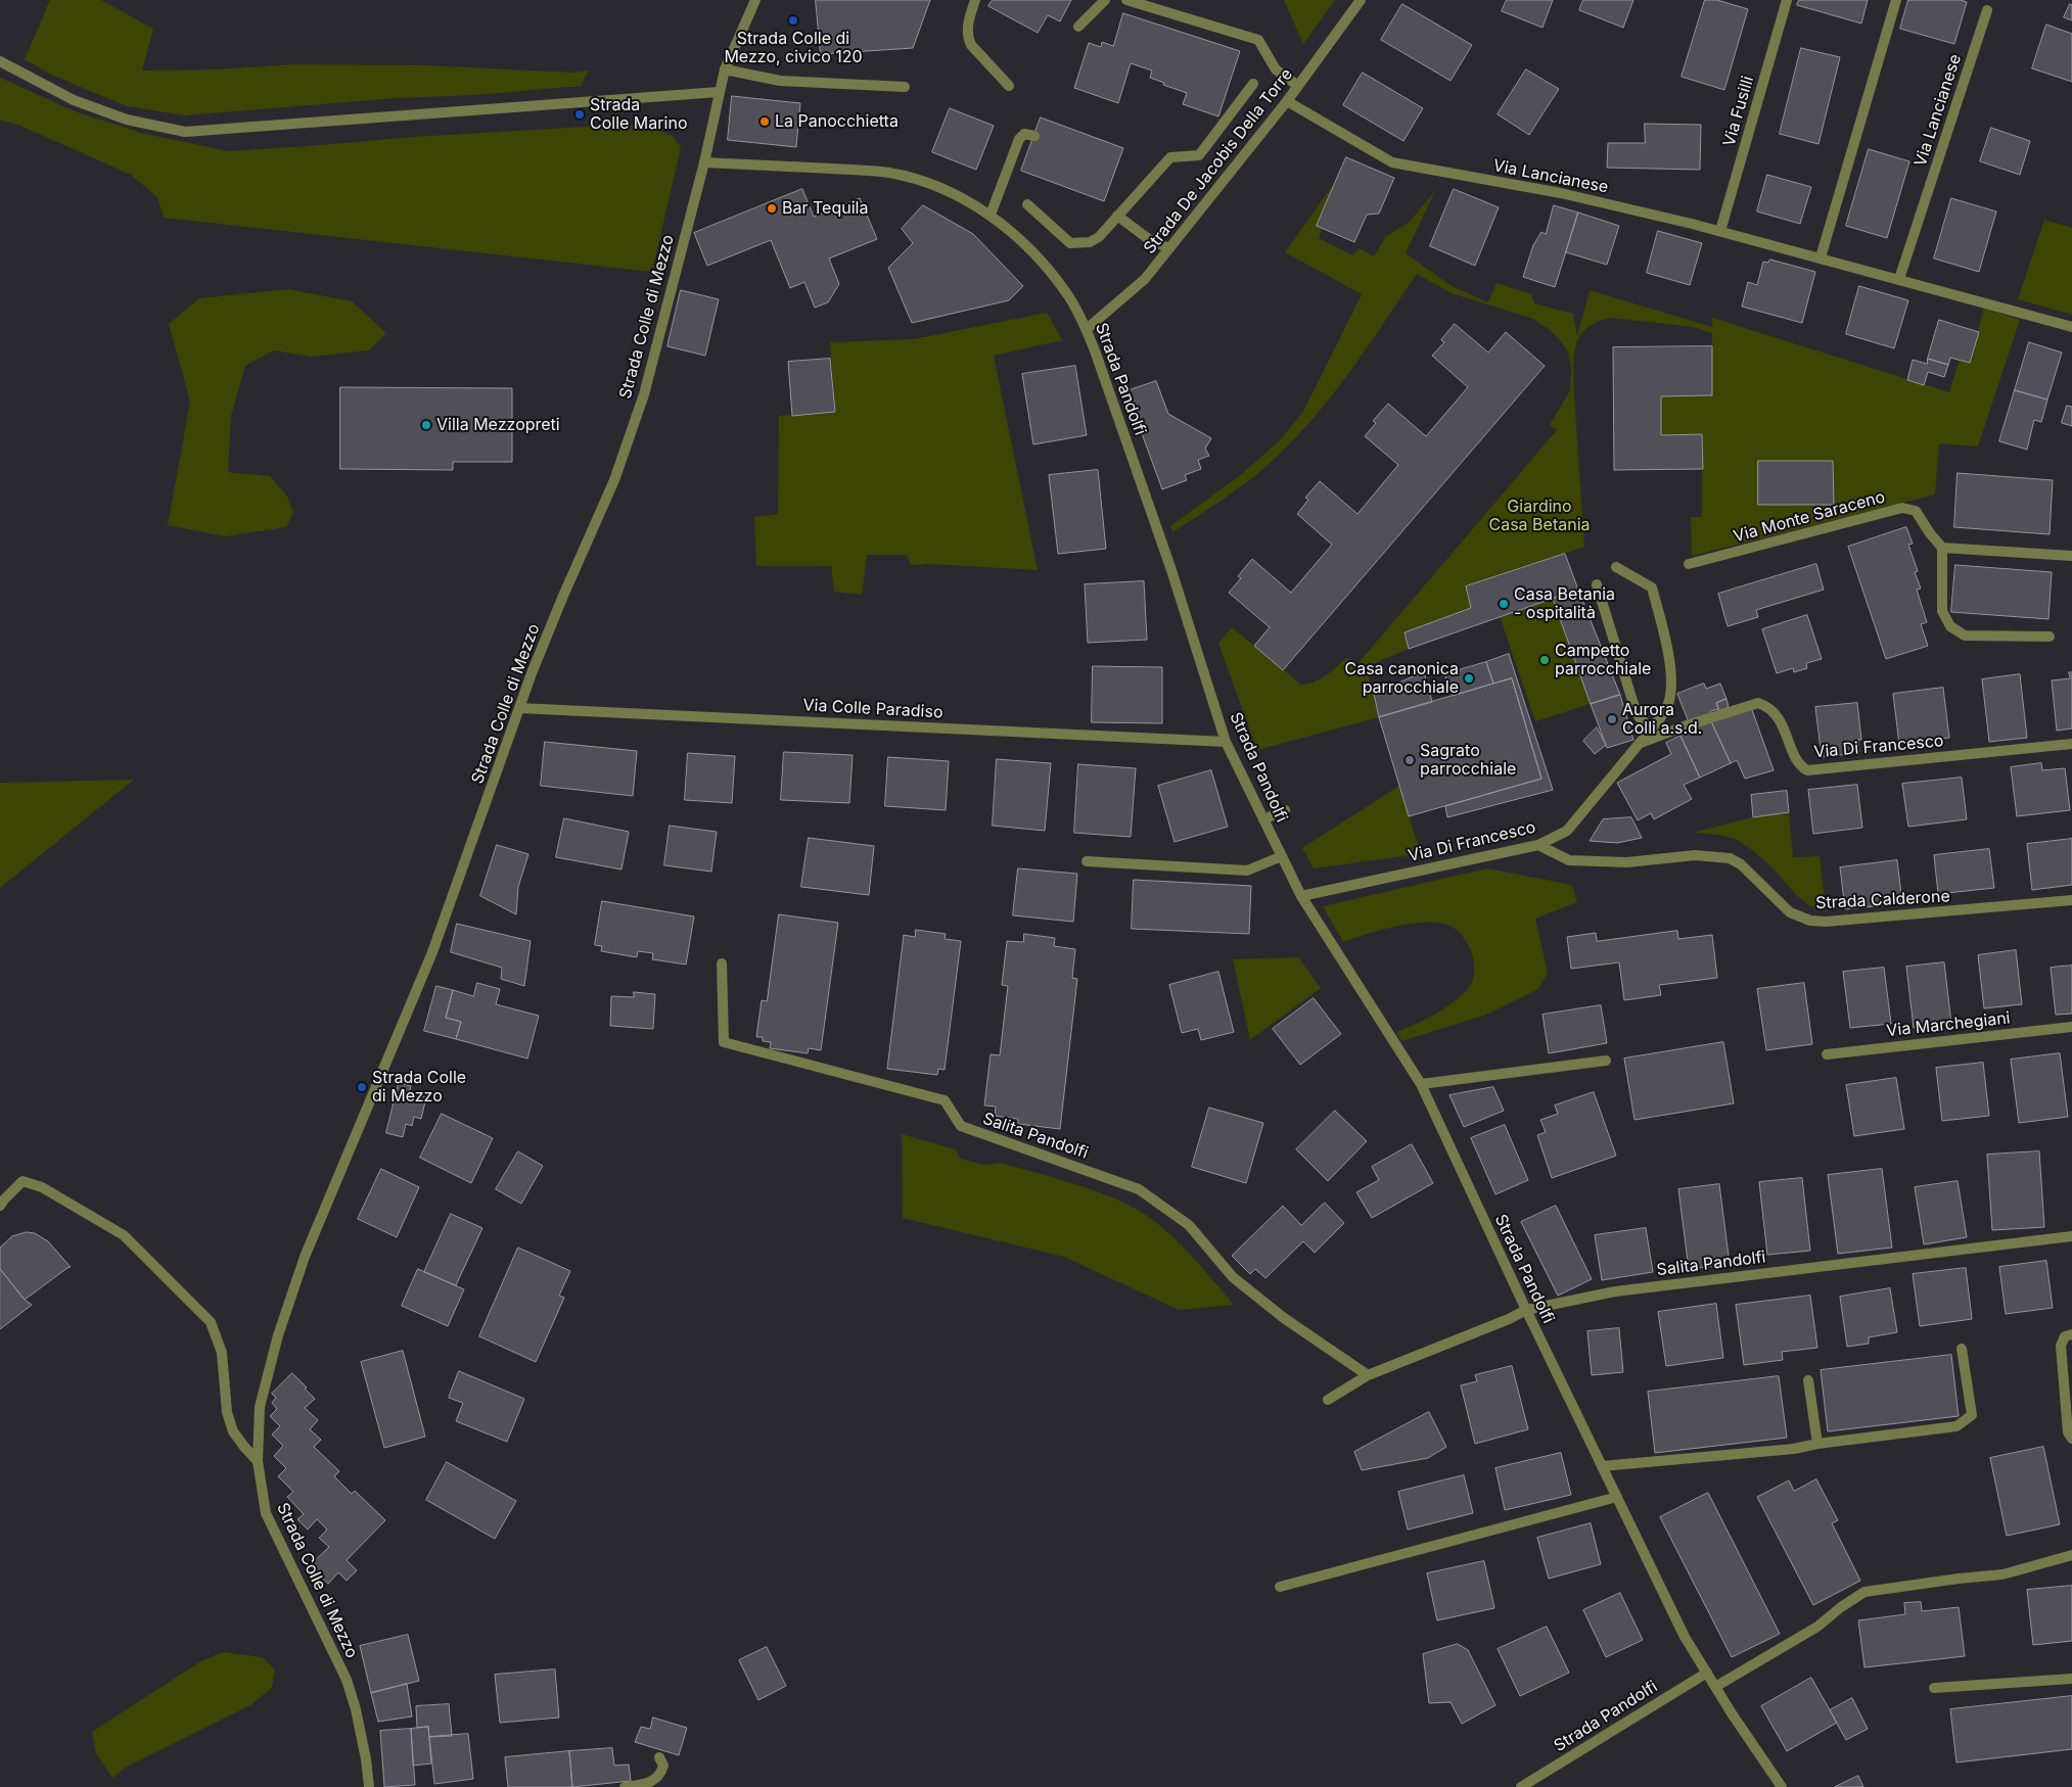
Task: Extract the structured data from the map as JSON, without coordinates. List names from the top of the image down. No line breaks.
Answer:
{"streets":{"street":["Via Lancianese","Via Fusilli","Strada De Jacobis Della Torre","Strada Colle di Mezzo","Strada Pandolfi","Via Monte Saraceno","Via Colle Paradiso","Via Di Francesco","Strada Calderone","Via Marchegiani","Salita Pandolfi"]},"crossings":[["Via Lancianese","Via Fusilli"],["Via Lancianese","Strada De Jacobis Della Torre"],["Strada De Jacobis Della Torre","Strada Pandolfi"],["Strada Colle di Mezzo","Strada Pandolfi"],["Strada Colle di Mezzo","Via Colle Paradiso"],["Strada Pandolfi","Via Colle Paradiso"],["Strada Pandolfi","Via Di Francesco"],["Strada Pandolfi","Salita Pandolfi"],["Via Di Francesco","Strada Calderone"]],"parks":["Giardino Casa Betania"],"places":["Strada Colle di Mezzo, civico 120","Strada Colle Marino","La Panocchietta","Bar Tequila","Villa Mezzopreti","Casa Betania - ospitalità","Campetto parrocchiale","Casa canonica parrocchiale","Aurora Colli a.s.d.","Sagrato parrocchiale","Strada Colle di Mezzo"]}
